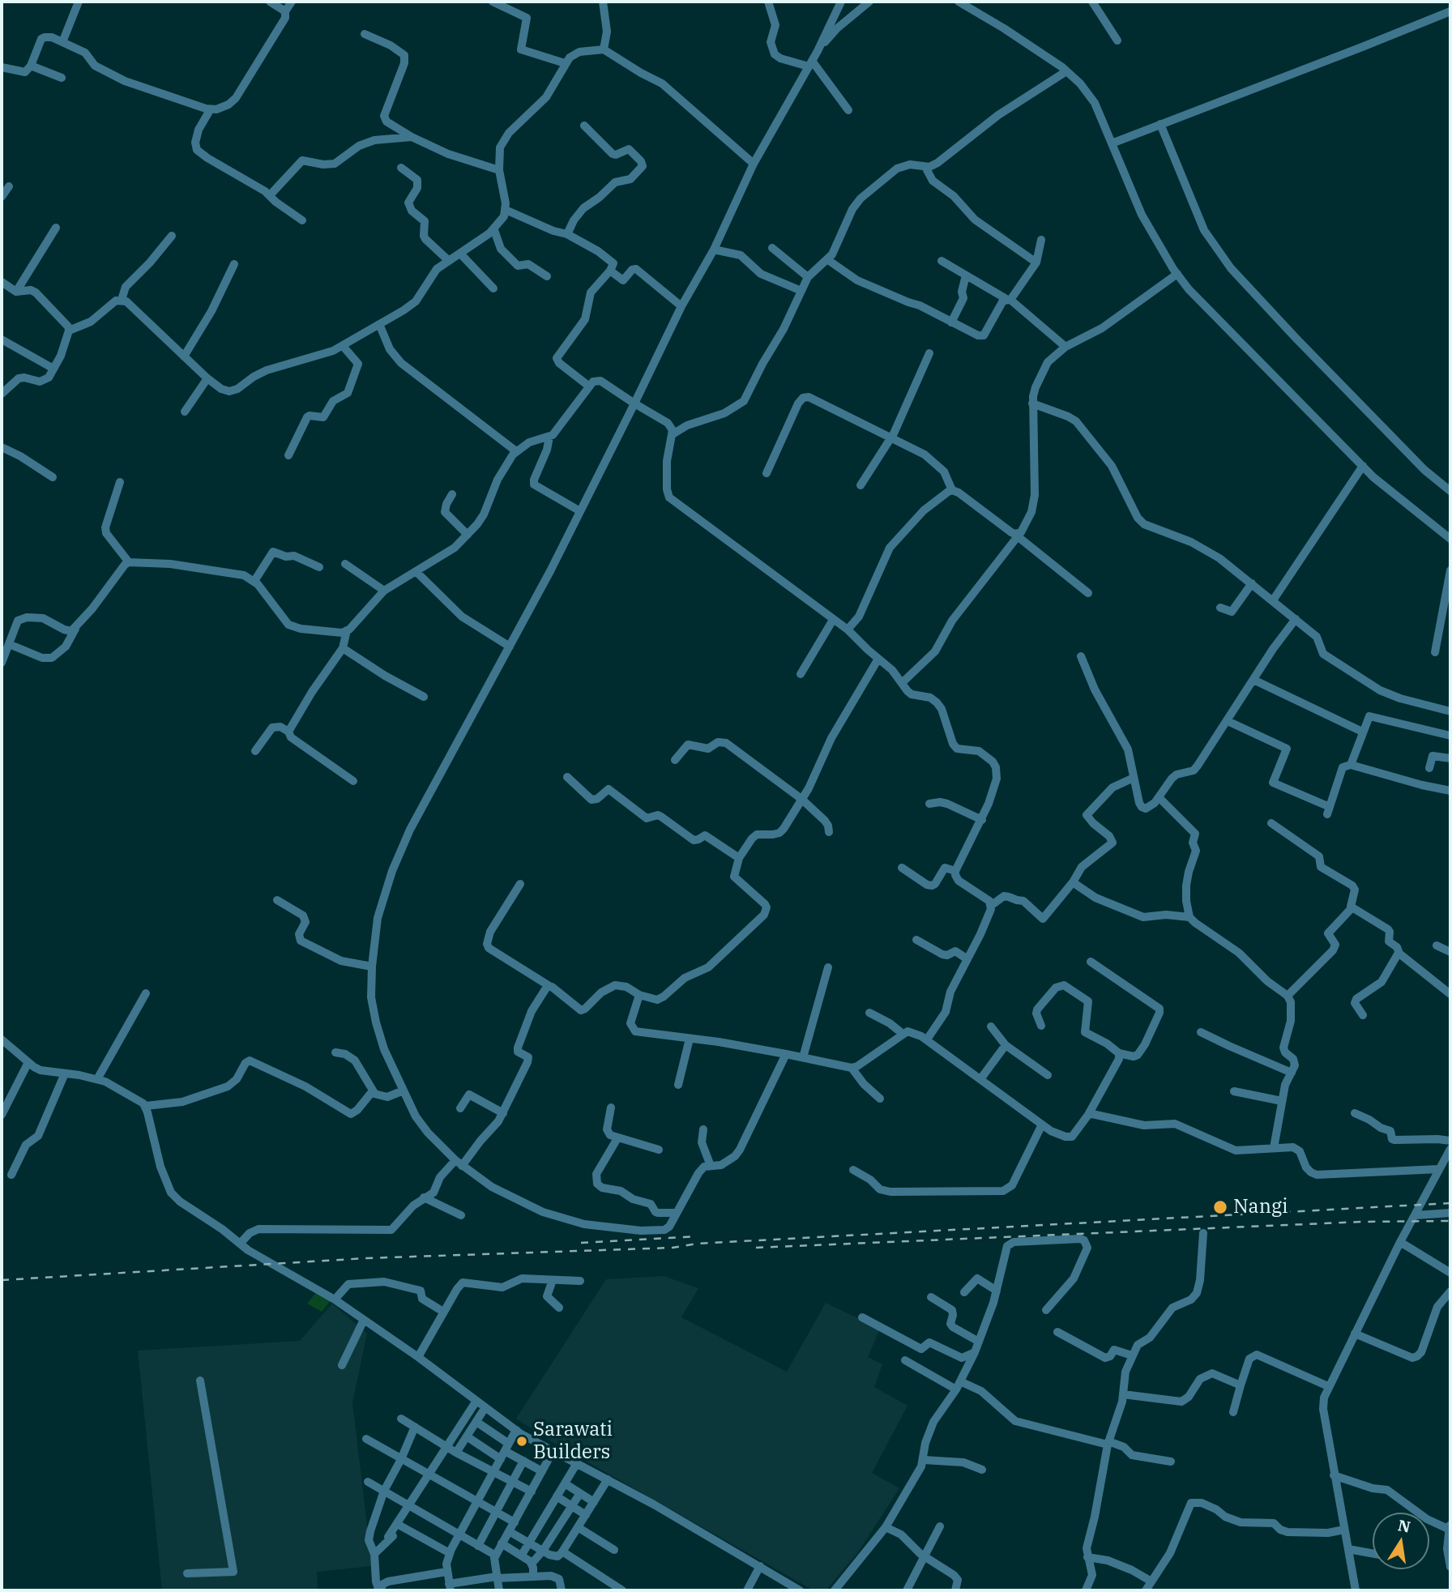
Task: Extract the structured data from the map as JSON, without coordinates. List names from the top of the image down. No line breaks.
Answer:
{"places":["Nangi","Sarawati Builders"],"north":"top"}
